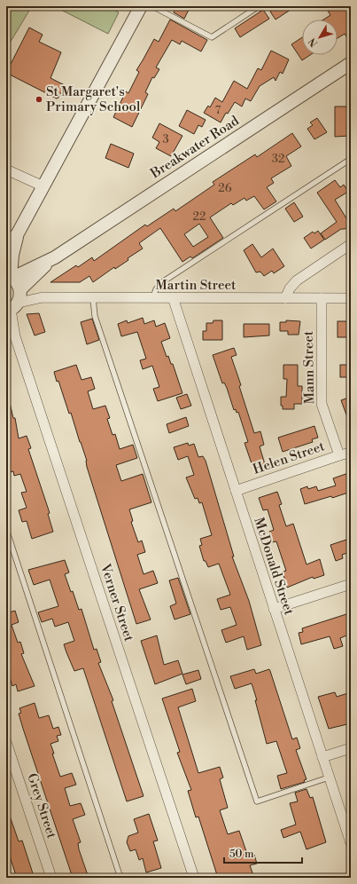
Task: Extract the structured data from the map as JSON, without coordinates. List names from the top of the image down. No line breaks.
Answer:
{"streets":{"street":["Breakwater Road","Martin Street","Mann Street","Helen Street","McDonald Street","Verner Street","Grey Street"]},"crossings":[["Breakwater Road","Martin Street"],["Breakwater Road","Verner Street"],["Martin Street","Mann Street"],["Martin Street","McDonald Street"],["Martin Street","Verner Street"],["Mann Street","Helen Street"],["Helen Street","McDonald Street"]],"places":["St Margaret's Primary School"],"house_numbers":["7","3","32","26","22"],"scale_bar":"50 m","north":"bottom left"}
